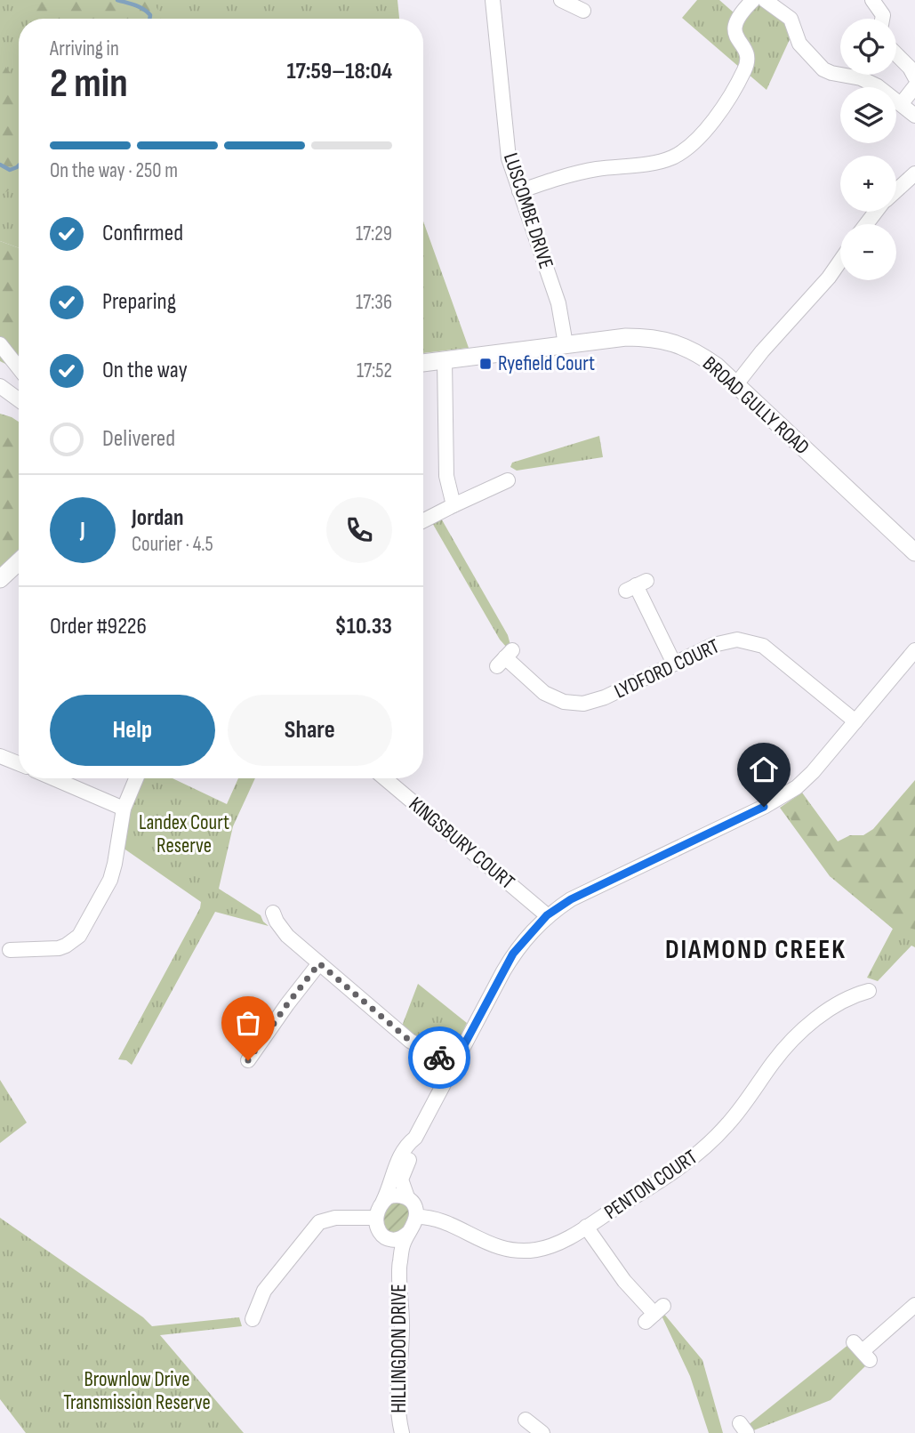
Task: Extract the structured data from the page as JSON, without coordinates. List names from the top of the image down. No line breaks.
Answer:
{"streets":{"street":["LUSCOMBE DRIVE","BROAD GULLY ROAD","LYDFORD COURT","KINGSBURY COURT","PENTON COURT","HILLINGDON DRIVE"]},"crossings":[["LUSCOMBE DRIVE","BROAD GULLY ROAD"],["PENTON COURT","HILLINGDON DRIVE"]],"districts":["DIAMOND CREEK"],"parks":["Landex Court Reserve","Brownlow Drive Transmission Reserve"],"places":{"transit":["Ryefield Court"]},"page":{"map_buttons":["+","−"],"heading":["2 min","Arriving in","17:59–18:04"],"panel":["Jordan","Courier · 4.5","Order #9226","$10.33"],"bar":"On the way · 250 m","list":[["Confirmed","17:29"],["Preparing","17:36"],["On the way","17:52"],"Delivered"],"round":"J","buttons":["Help","Share"]}}
